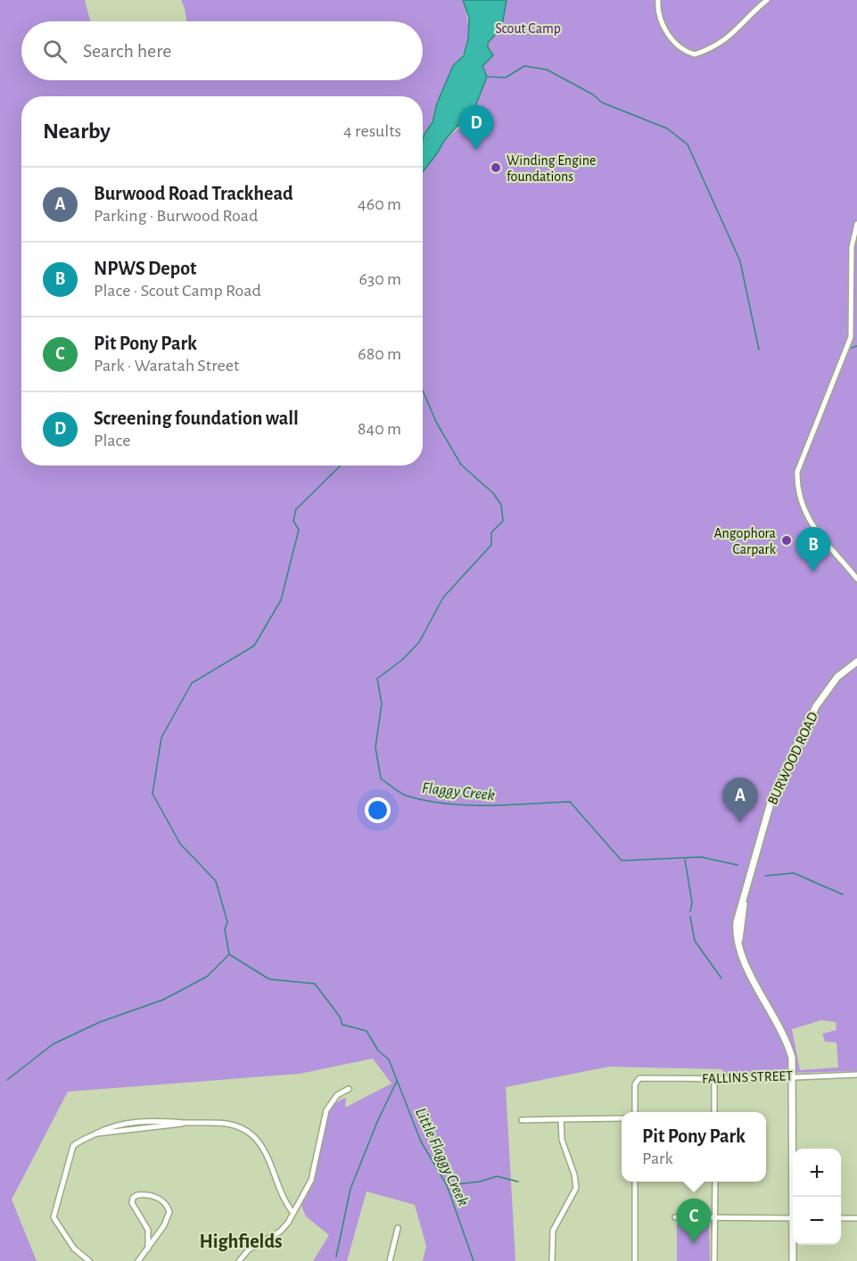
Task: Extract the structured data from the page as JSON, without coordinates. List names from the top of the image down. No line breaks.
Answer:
{"streets":{"main road":["BURWOOD ROAD"],"street":["FALLINS STREET"]},"crossings":[["BURWOOD ROAD","FALLINS STREET"]],"districts":["Highfields"],"water":["Flaggy Creek","Little Flaggy Creek"],"parks":["Scout Camp"],"places":["Winding Engine foundations","Angophora Carpark"],"page":{"search":"Search here","heading":["Nearby","4 results"],"pins":["D","B","A","C"],"list":[{"mark":"A","name":"Burwood Road Trackhead","note":"Parking · Burwood Road","value":"460 m"},{"mark":"B","name":"NPWS Depot","note":"Place · Scout Camp Road","value":"630 m"},{"mark":"C","name":"Pit Pony Park","note":"Park · Waratah Street","value":"680 m"},{"mark":"D","name":"Screening foundation wall","note":"Place","value":"840 m"}],"popup":["Pit Pony Park","Park"],"map_buttons":["+","−"]}}
